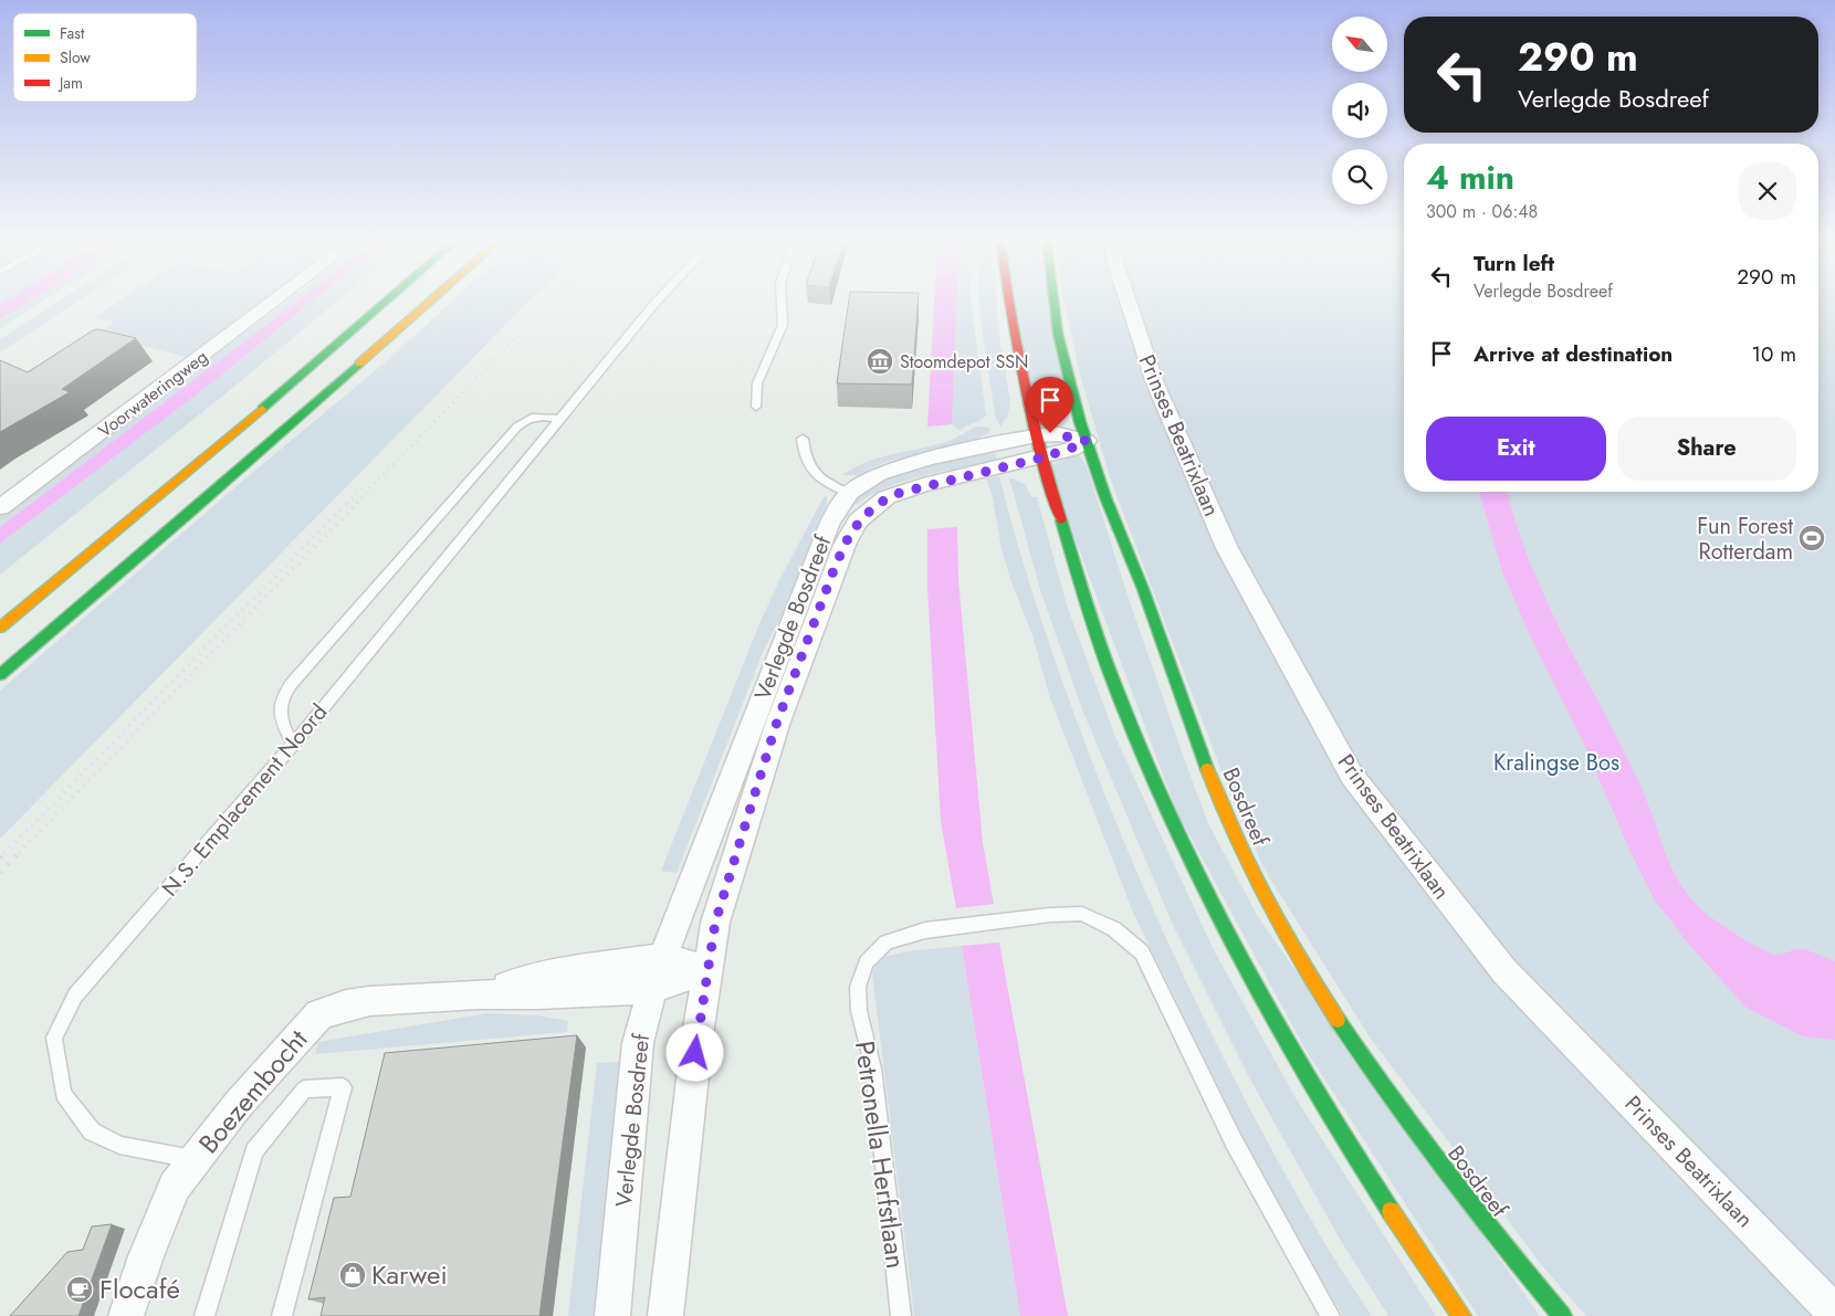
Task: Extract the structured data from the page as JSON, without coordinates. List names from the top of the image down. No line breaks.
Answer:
{"streets":{"highway":["Bosdreef"],"street":["Voorwateringweg","Prinses Beatrixlaan","Verlegde Bosdreef","Boezembocht"],"lane":["N.S. Emplacement Noord","Petronella Herfstlaan"]},"crossings":[["Verlegde Bosdreef","Bosdreef"],["Verlegde Bosdreef","Boezembocht"],["N.S. Emplacement Noord","Boezembocht"]],"parks":["Kralingse Bos"],"places":{"museum":["Stoomdepot SSN"],"sports":["Fun Forest Rotterdam"],"shop":["Karwei"],"cafe":["Flocafé"]},"legend":["Fast","Slow","Jam"],"north":"top left","page":{"turn":["290 m","Verlegde Bosdreef"],"heading":["4 min","300 m · 06:48"],"list":[{"name":"Turn left","note":"Verlegde Bosdreef","value":"290 m"},{"name":"Arrive at destination","value":"10 m"}],"buttons":["Exit","Share"]}}
